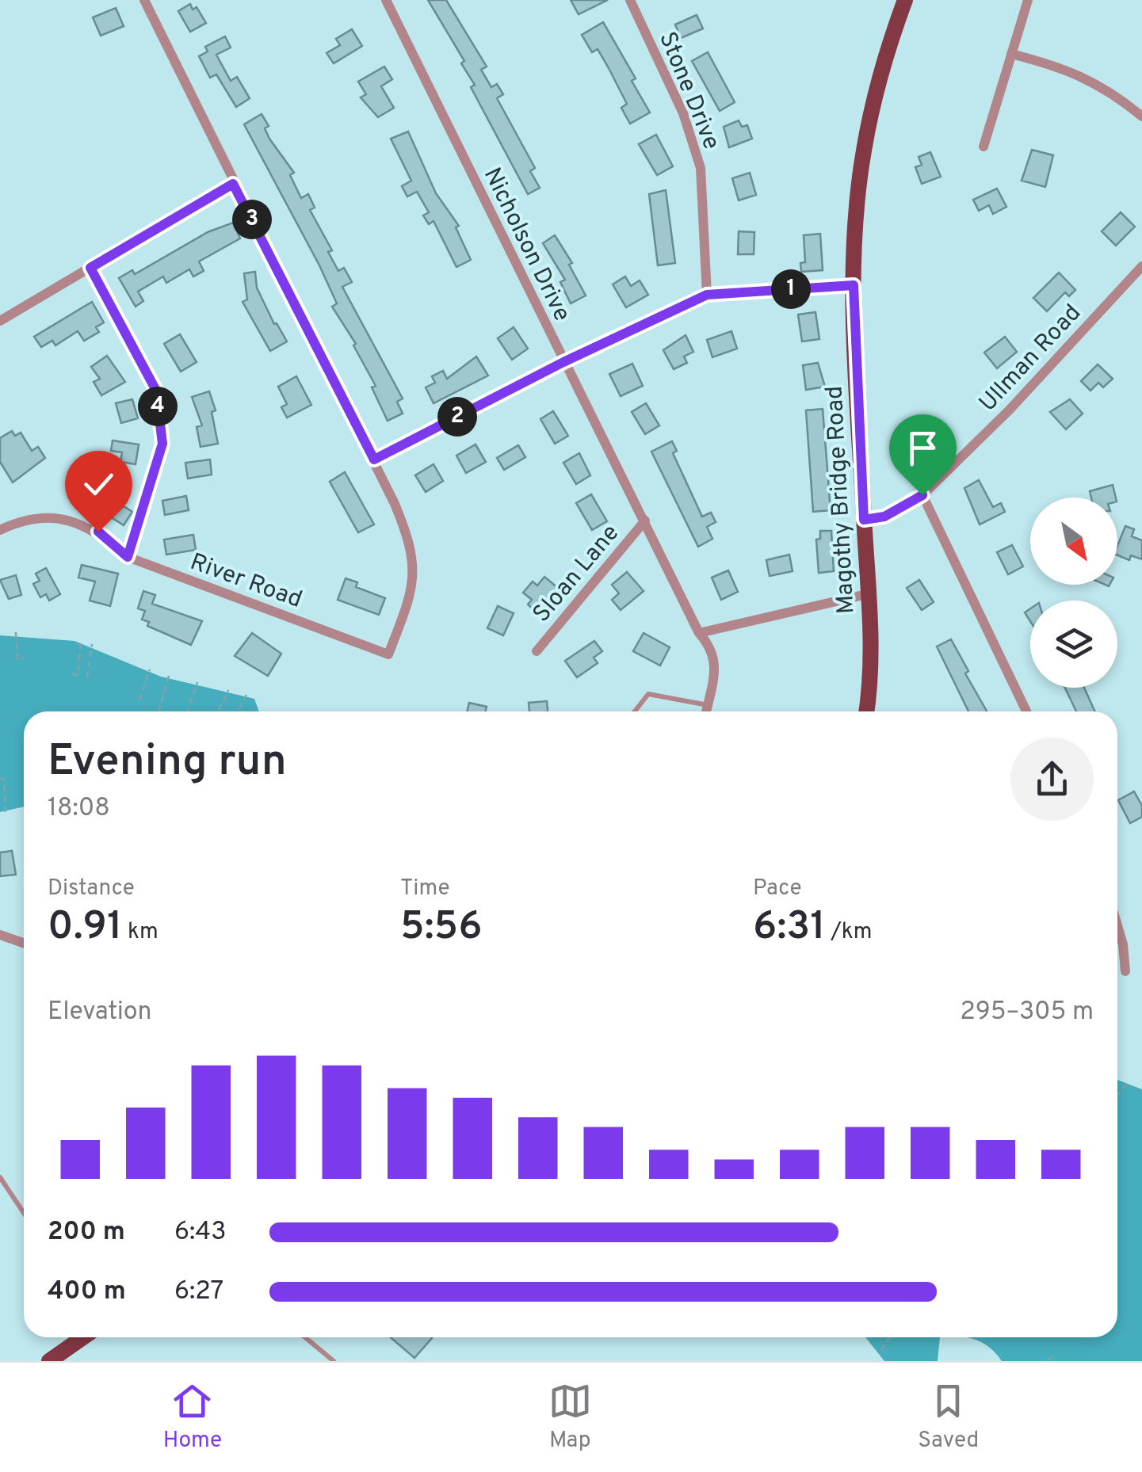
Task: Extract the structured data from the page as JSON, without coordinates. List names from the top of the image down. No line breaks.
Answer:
{"streets":{"main road":["Magothy Bridge Road"],"street":["Stone Drive","Nicholson Drive","Ullman Road","Sloan Lane","River Road"]},"crossings":[["Nicholson Drive","Sloan Lane"],["Ullman Road","Magothy Bridge Road"]],"north":"bottom right","page":{"pins":["3","1","4","2"],"heading":["Evening run","18:08"],"stats":[["Distance","0.91 km"],["Time","5:56"],["Pace","6:31 /km"]],"chart":["Elevation","295–305 m"],"list":[{"name":"200 m","note":"6:43"},{"name":"400 m","note":"6:27"}],"tabs":["Home","Map","Saved"]}}
